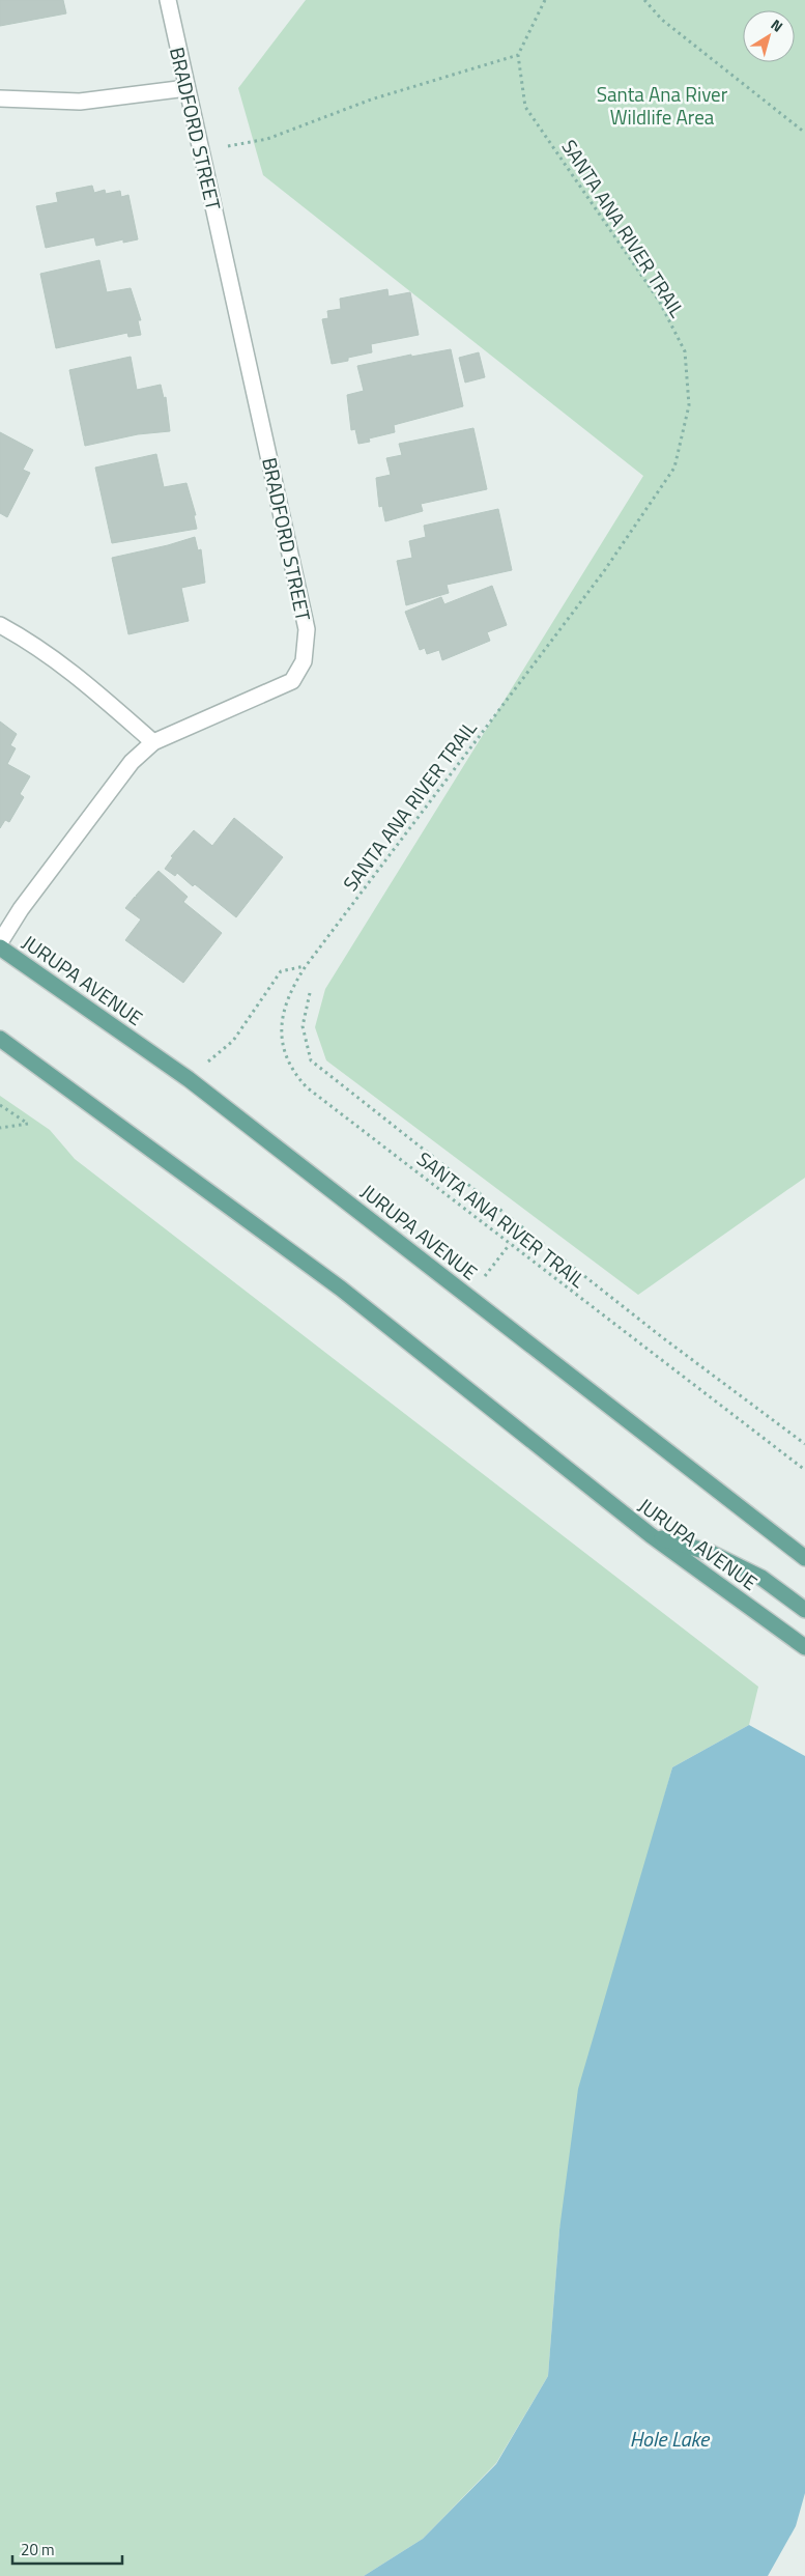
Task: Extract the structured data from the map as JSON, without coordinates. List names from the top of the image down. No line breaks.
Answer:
{"streets":{"main road":["JURUPA AVENUE"],"street":["BRADFORD STREET"],"path":["SANTA ANA RIVER TRAIL"]},"water":["Hole Lake"],"parks":["Santa Ana River Wildlife Area"],"scale_bar":"20 m","north":"top right"}
